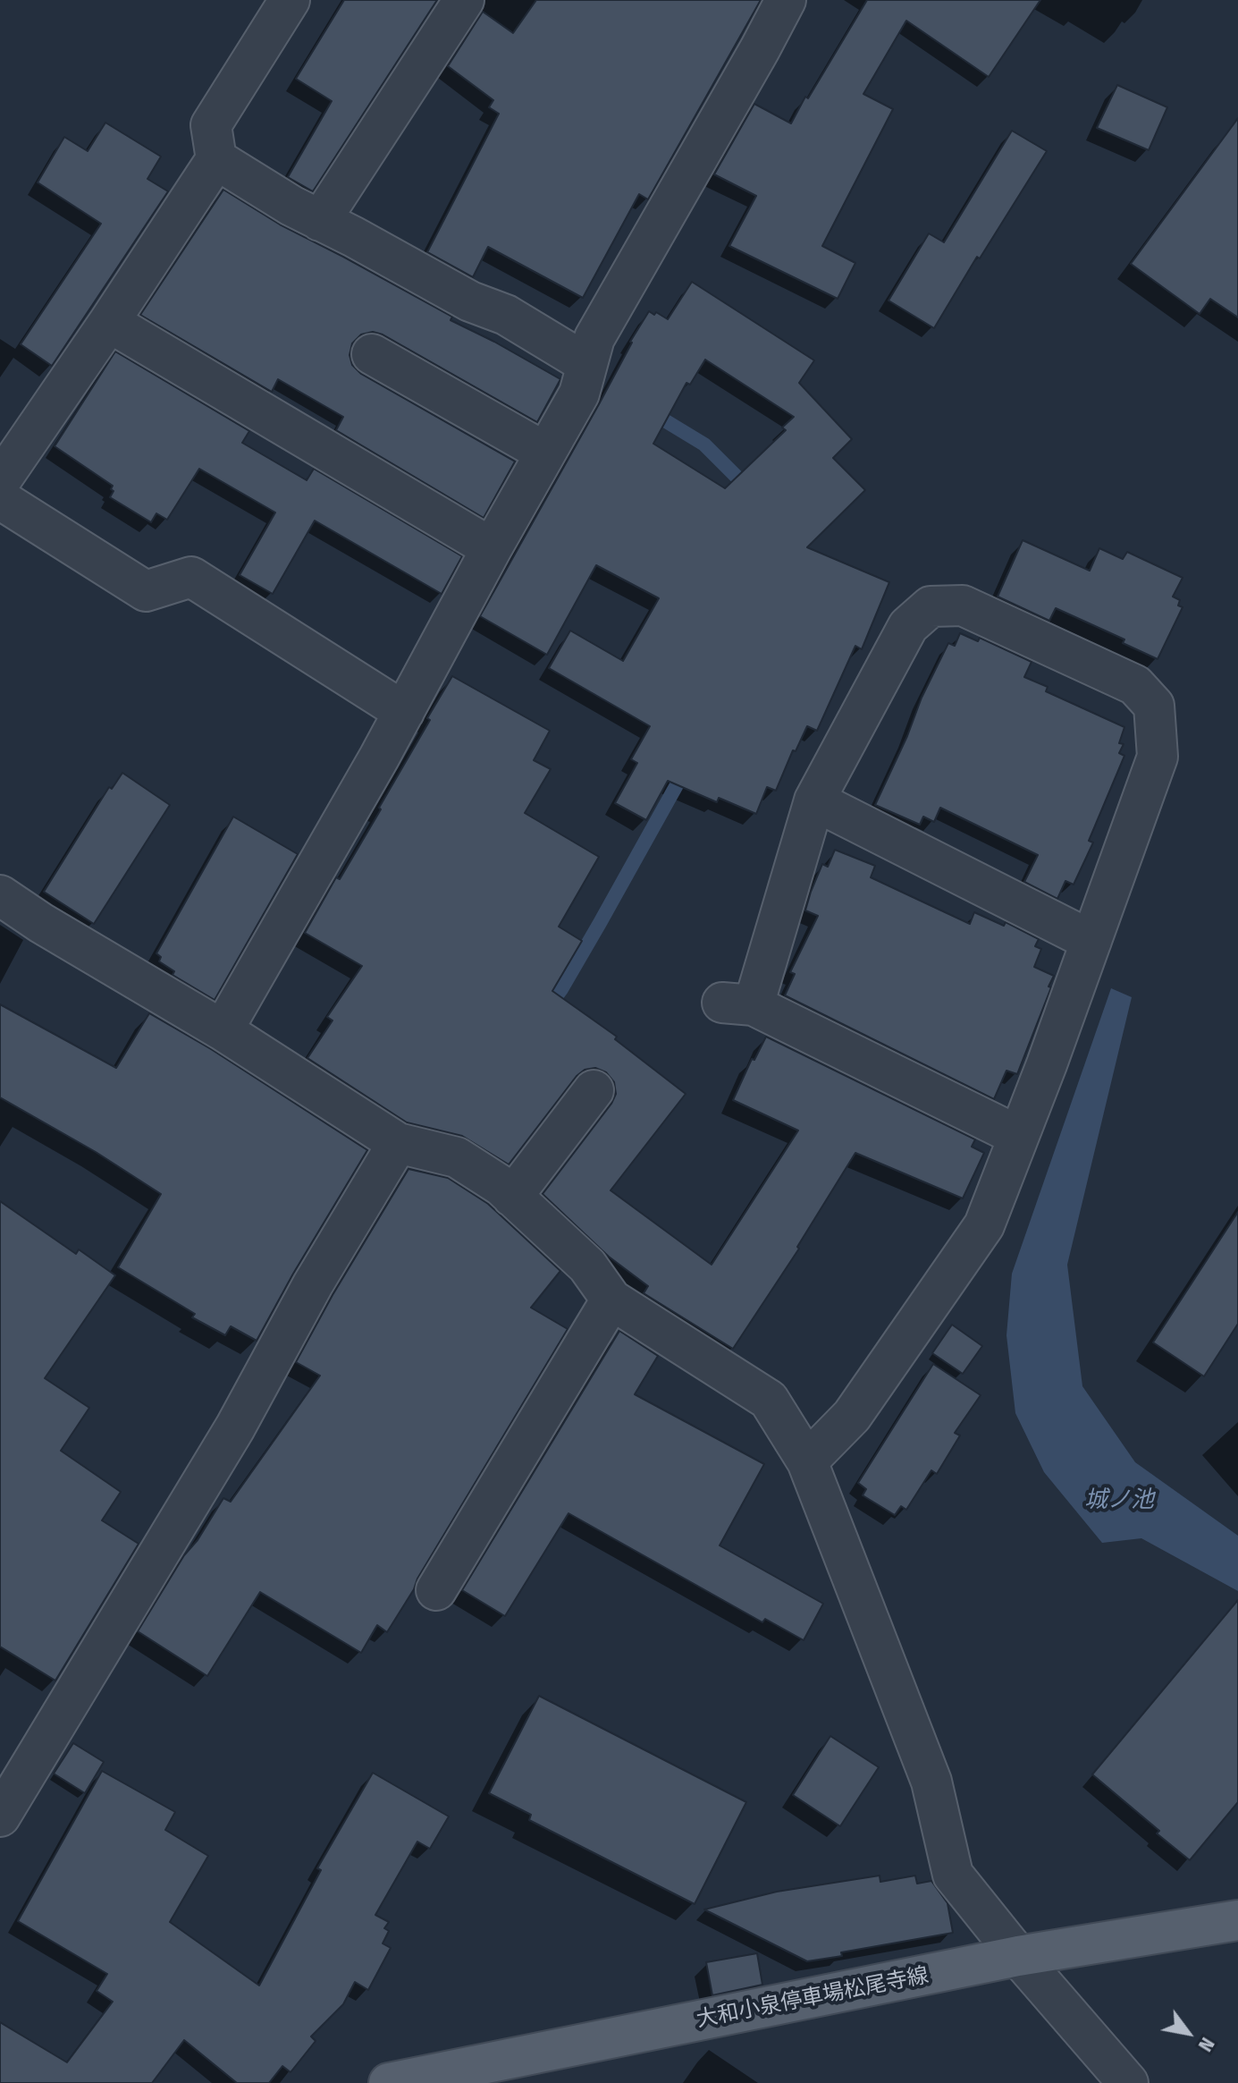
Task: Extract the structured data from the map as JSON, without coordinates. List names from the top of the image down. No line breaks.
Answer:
{"streets":{"main road":["大和小泉停車場松尾寺線"]},"water":["城ノ池"],"north":"bottom right"}
